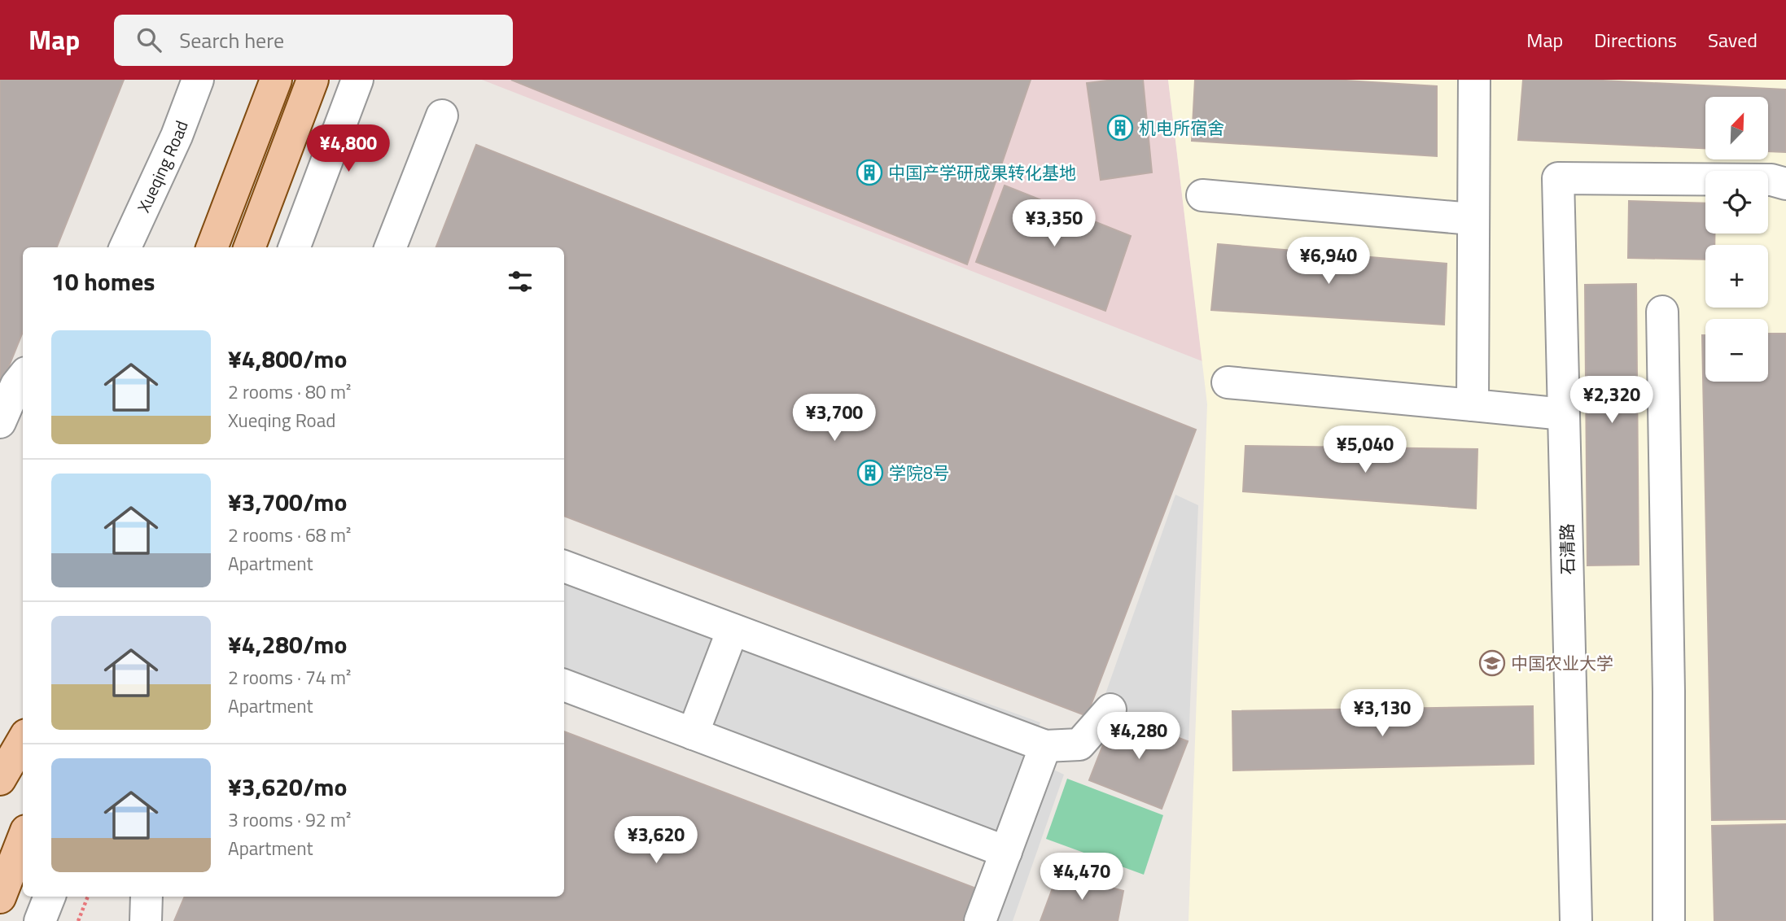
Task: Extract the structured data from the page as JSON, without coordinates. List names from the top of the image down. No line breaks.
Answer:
{"streets":{"street":["Xueqing Road","石清路"]},"places":{"building":["机电所宿舍","中国产学研成果转化基地","学院8号"],"school or university":["中国农业大学"]},"north":"top right","page":{"header":"Map","search":"Search here","nav":["Map","Directions","Saved"],"map_buttons":["+","−"],"price":["¥4,800","¥3,350","¥6,940","¥2,320","¥3,700","¥5,040","¥3,130","¥4,280","¥3,620","¥4,470"],"heading":"10 homes","list":[{"name":"¥4,800/mo","note":"2 rooms · 80 m² · Xueqing Road"},{"name":"¥3,700/mo","note":"2 rooms · 68 m² · Apartment"},{"name":"¥4,280/mo","note":"2 rooms · 74 m² · Apartment"},{"name":"¥3,620/mo","note":"3 rooms · 92 m² · Apartment"}]}}
